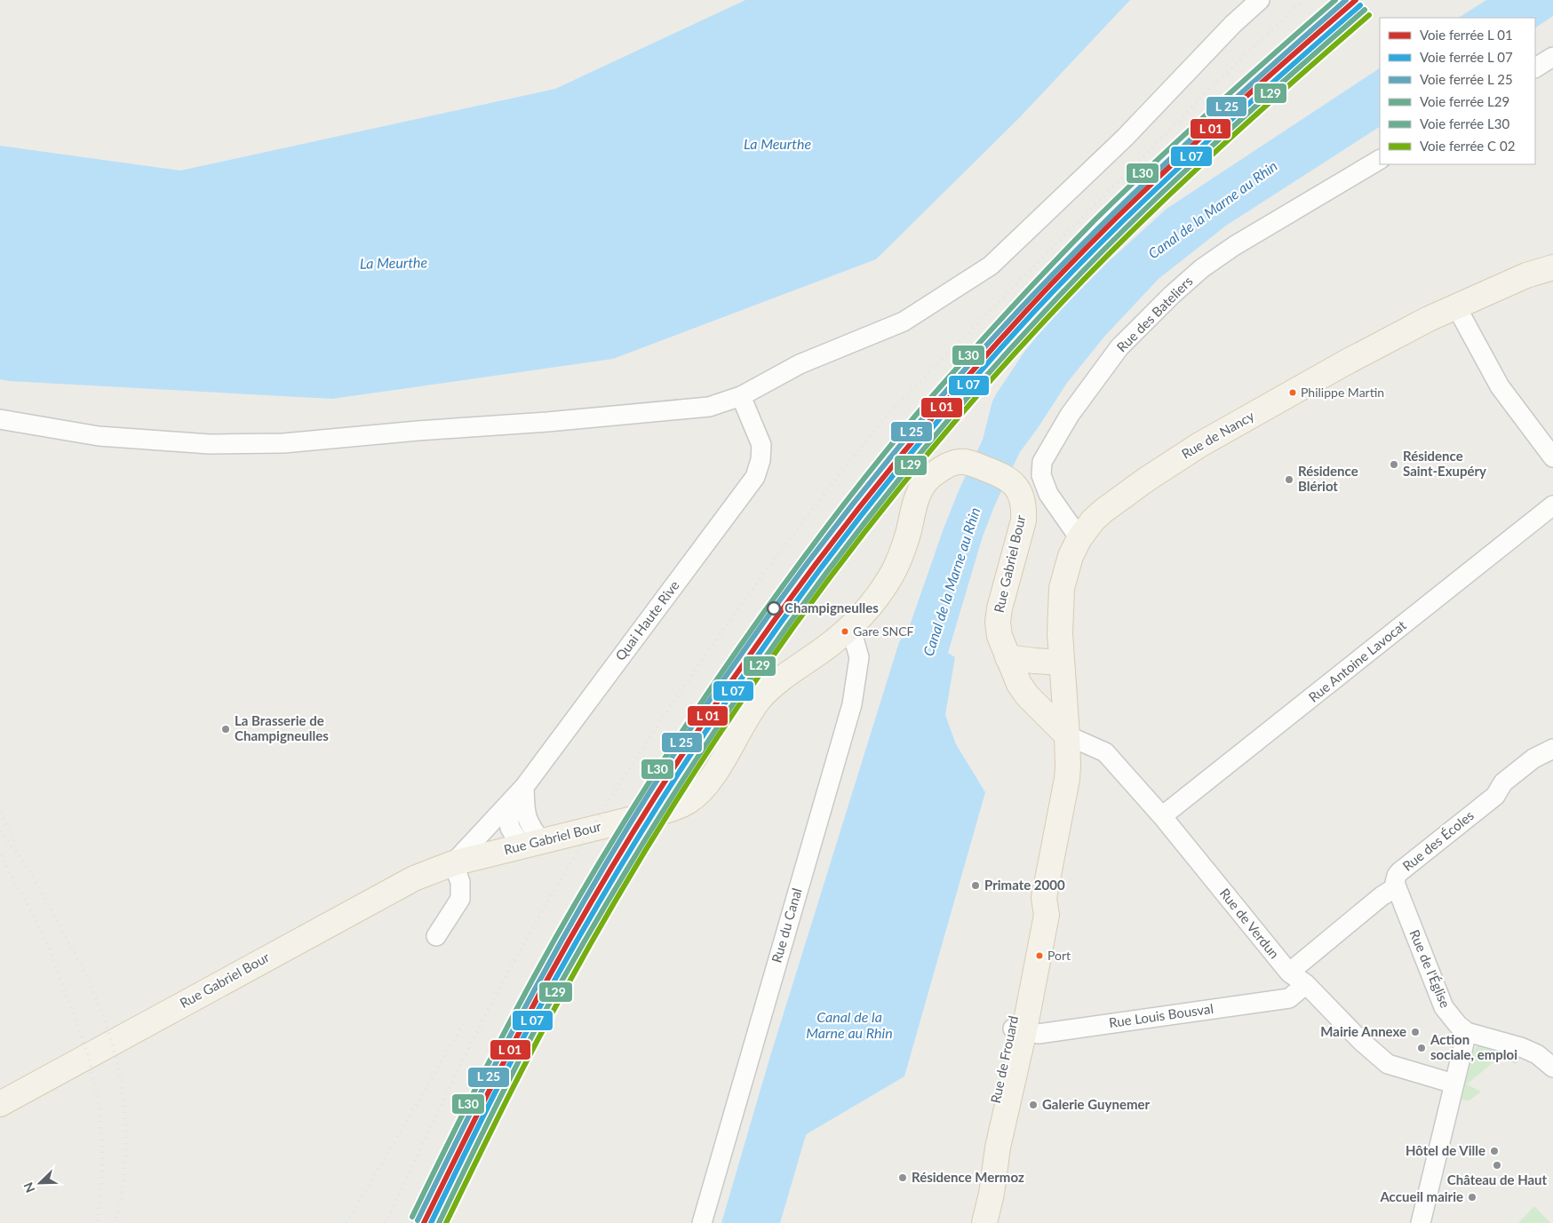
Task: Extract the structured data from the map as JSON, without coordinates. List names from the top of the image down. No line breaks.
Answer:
{"streets":{"main road":["Rue de Nancy","Rue Gabriel Bour","Rue de Frouard"],"street":["Rue des Bateliers","Quai Haute Rive","Rue Antoine Lavocat","Rue des Écoles","Rue de Verdun","Rue du Canal","Rue de l'Église","Rue Louis Bousval"]},"crossings":[["Rue des Bateliers","Rue de Nancy"],["Rue de Nancy","Rue Gabriel Bour"],["Rue de Nancy","Rue de Verdun"],["Rue de Nancy","Rue de Frouard"],["Rue Gabriel Bour","Quai Haute Rive"],["Rue Gabriel Bour","Rue de Verdun"],["Rue Gabriel Bour","Rue du Canal"],["Rue Gabriel Bour","Rue de Frouard"],["Rue Antoine Lavocat","Rue de Verdun"],["Rue des Écoles","Rue de Verdun"],["Rue des Écoles","Rue de l'Église"],["Rue de Verdun","Rue Louis Bousval"],["Rue de Verdun","Rue de Frouard"],["Rue Louis Bousval","Rue de Frouard"]],"water":["La Meurthe","Canal de la Marne au Rhin"],"places":["Philippe Martin","Résidence Saint-Exupéry","Résidence Blériot","Champigneulles","Gare SNCF","La Brasserie de Champigneulles","Primate 2000","Port","Mairie Annexe","Action sociale, emploi","Galerie Guynemer","Hôtel de Ville","Château de Haut","Résidence Mermoz","Accueil mairie"],"lines":["rail line L30","rail line L29"],"legend":["Voie ferrée L 01","Voie ferrée L 07","Voie ferrée L 25","Voie ferrée L29","Voie ferrée L30","Voie ferrée C 02"],"north":"bottom left"}
